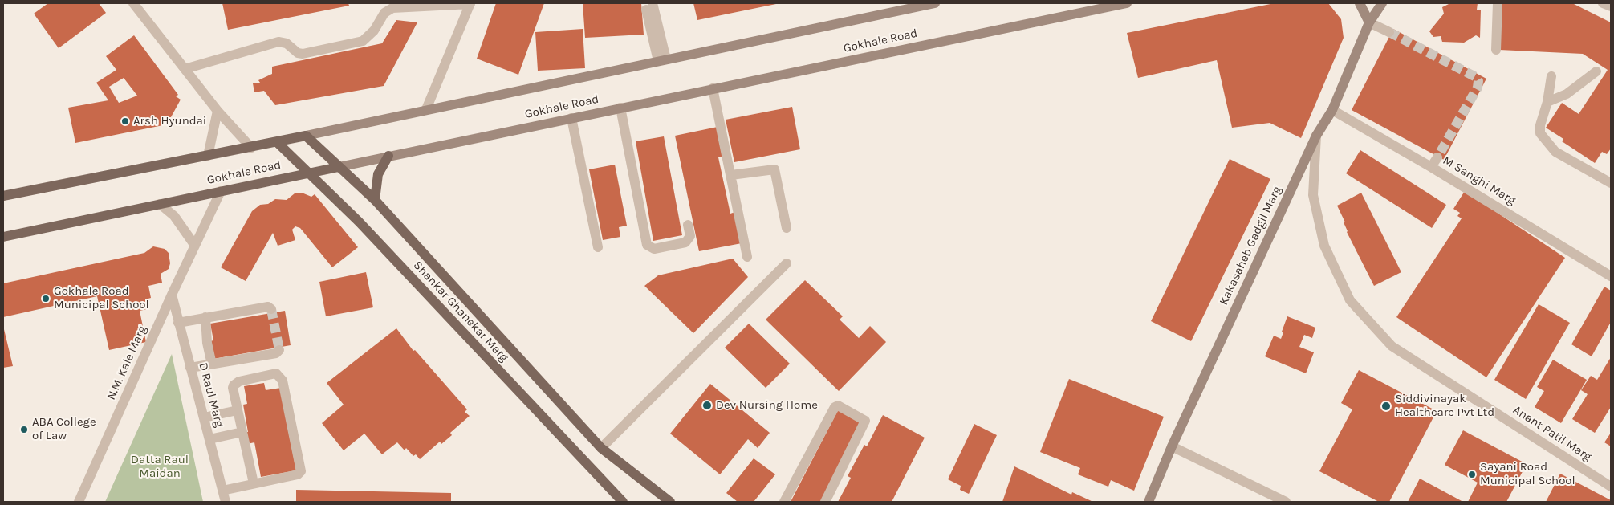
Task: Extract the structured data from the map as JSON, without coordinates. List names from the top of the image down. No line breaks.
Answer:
{"streets":{"main road":["Gokhale Road","Kakasaheb Gadgil Marg","Shankar Ghanekar Marg"],"street":["M Sanghi Marg","N.M. Kale Marg","D Raul Marg","Anant Patil Marg"]},"crossings":[["Gokhale Road","Shankar Ghanekar Marg"],["Gokhale Road","N.M. Kale Marg"],["M Sanghi Marg","Kakasaheb Gadgil Marg"],["Kakasaheb Gadgil Marg","Anant Patil Marg"],["N.M. Kale Marg","D Raul Marg"]],"parks":["Datta Raul Maidan"],"places":["Arsh Hyundai","Gokhale Road Municipal School","Dev Nursing Home","Siddivinayak Healthcare Pvt Ltd","ABA College of Law","Sayani Road Municipal School"]}
